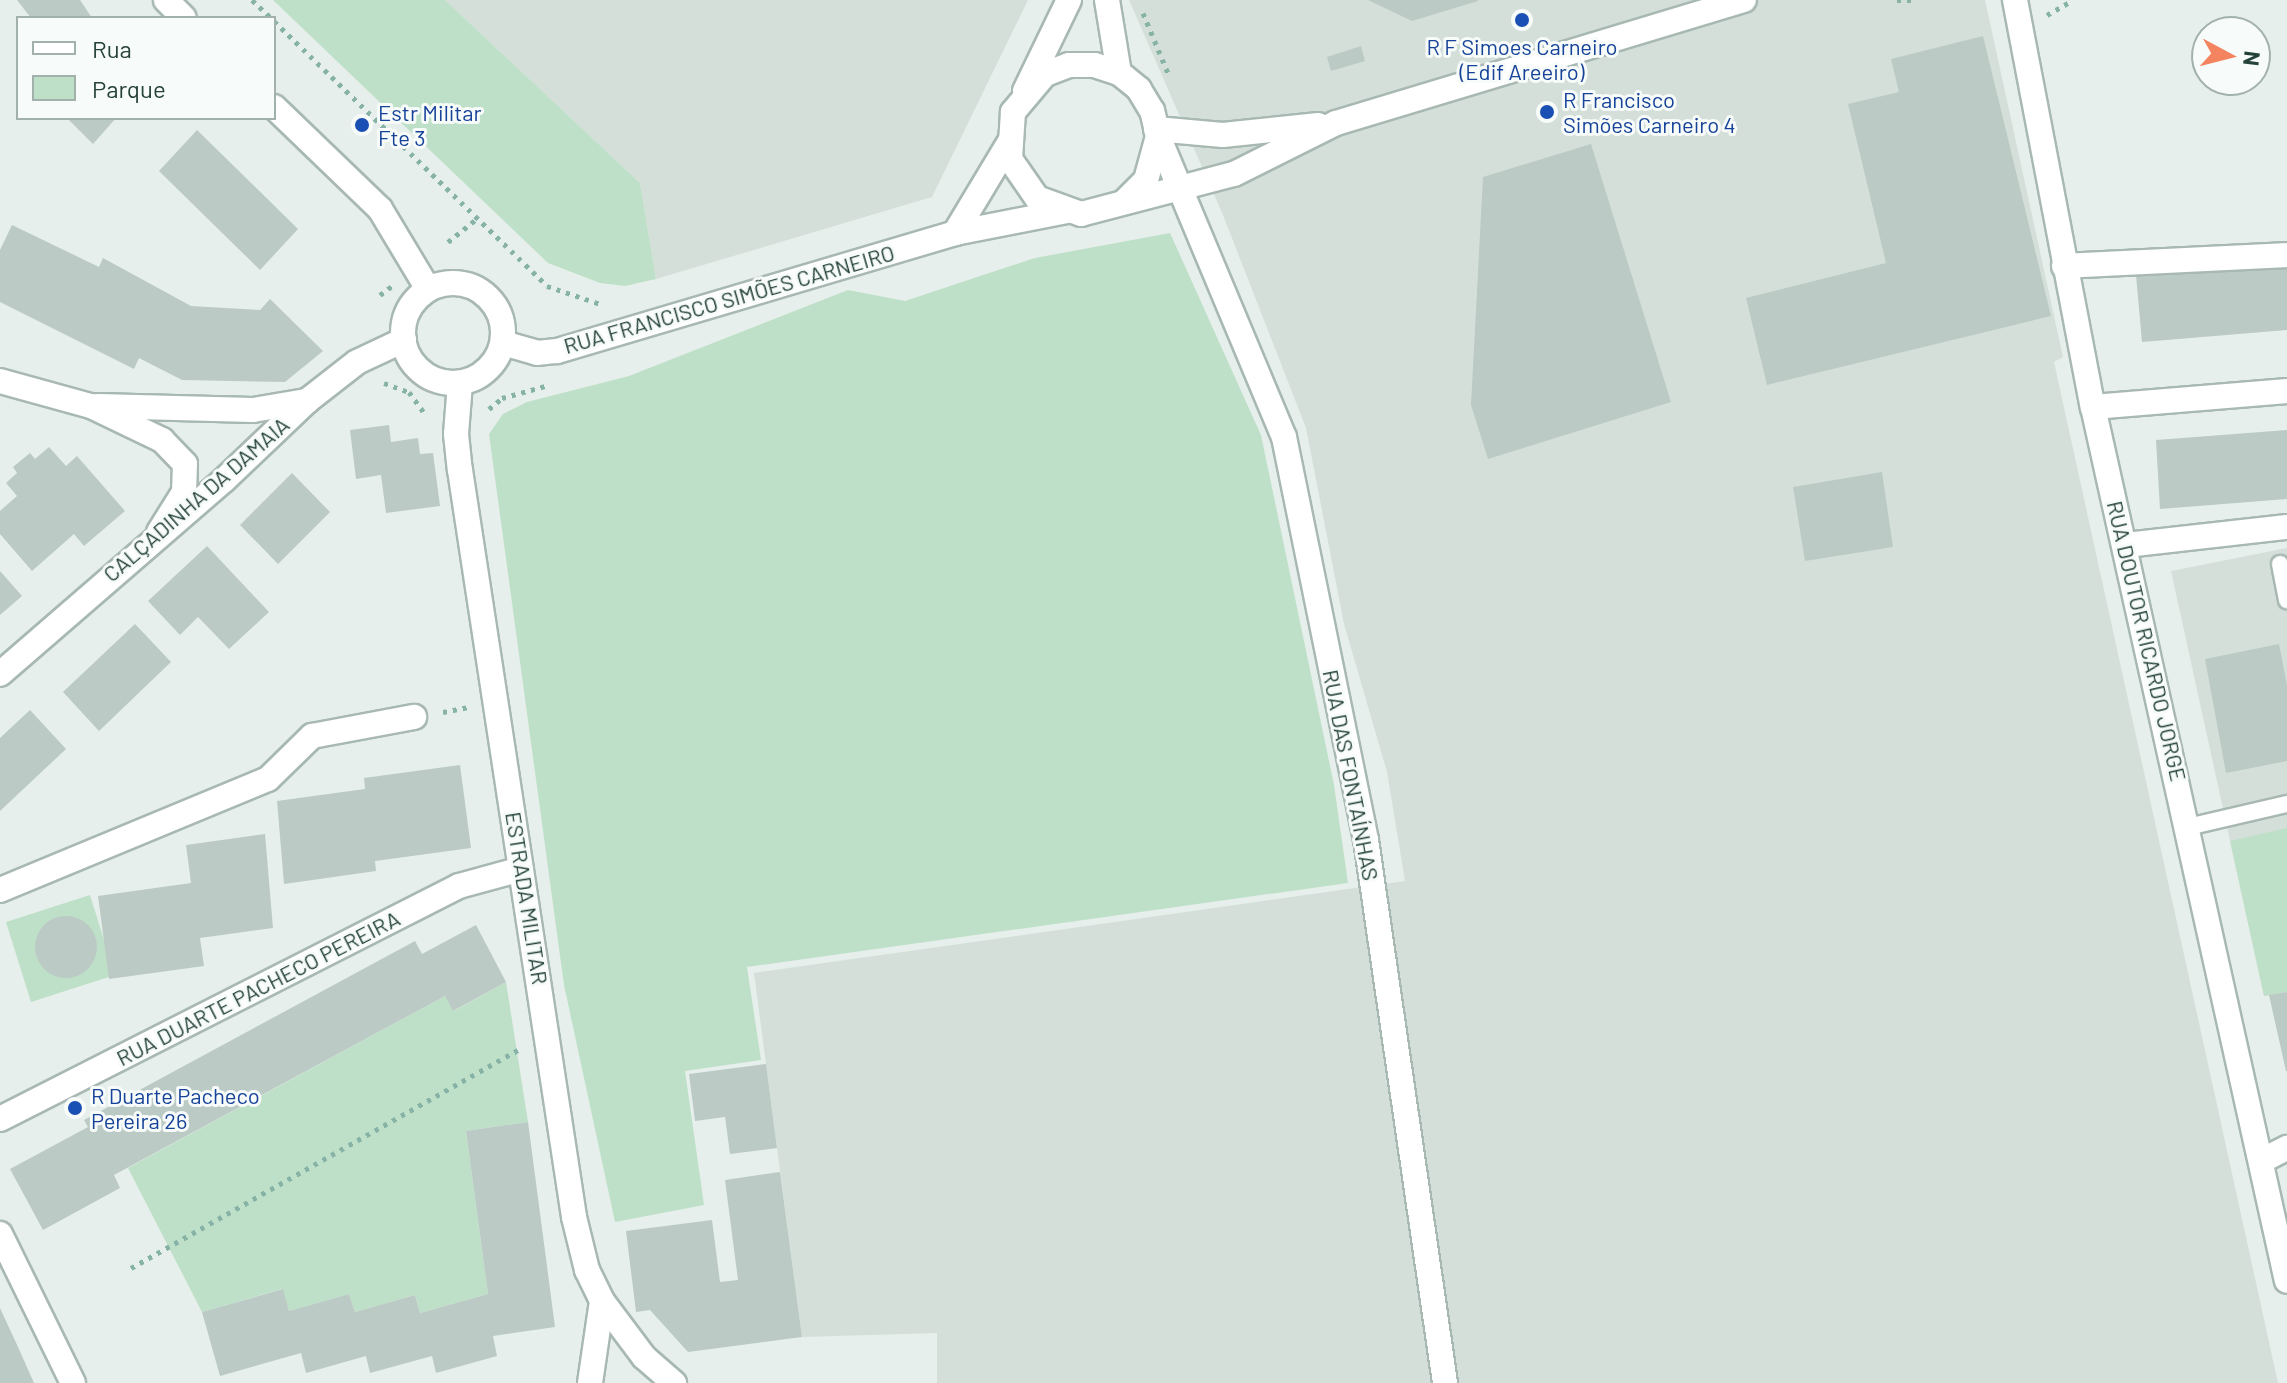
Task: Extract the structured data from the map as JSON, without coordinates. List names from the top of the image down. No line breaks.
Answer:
{"streets":{"street":["RUA FRANCISCO SIMÕES CARNEIRO","CALÇADINHA DA DAMAIA","RUA DOUTOR RICARDO JORGE","RUA DAS FONTAÍNHAS","ESTRADA MILITAR","RUA DUARTE PACHECO PEREIRA"]},"crossings":[["RUA FRANCISCO SIMÕES CARNEIRO","CALÇADINHA DA DAMAIA"],["RUA FRANCISCO SIMÕES CARNEIRO","RUA DAS FONTAÍNHAS"],["RUA FRANCISCO SIMÕES CARNEIRO","ESTRADA MILITAR"],["CALÇADINHA DA DAMAIA","ESTRADA MILITAR"],["ESTRADA MILITAR","RUA DUARTE PACHECO PEREIRA"]],"places":["R F Simoes Carneiro (Edif Areeiro)","R Francisco Simões Carneiro 4","Estr Militar Fte 3","R Duarte Pacheco Pereira 26"],"legend":["Rua","Parque"],"north":"right"}
